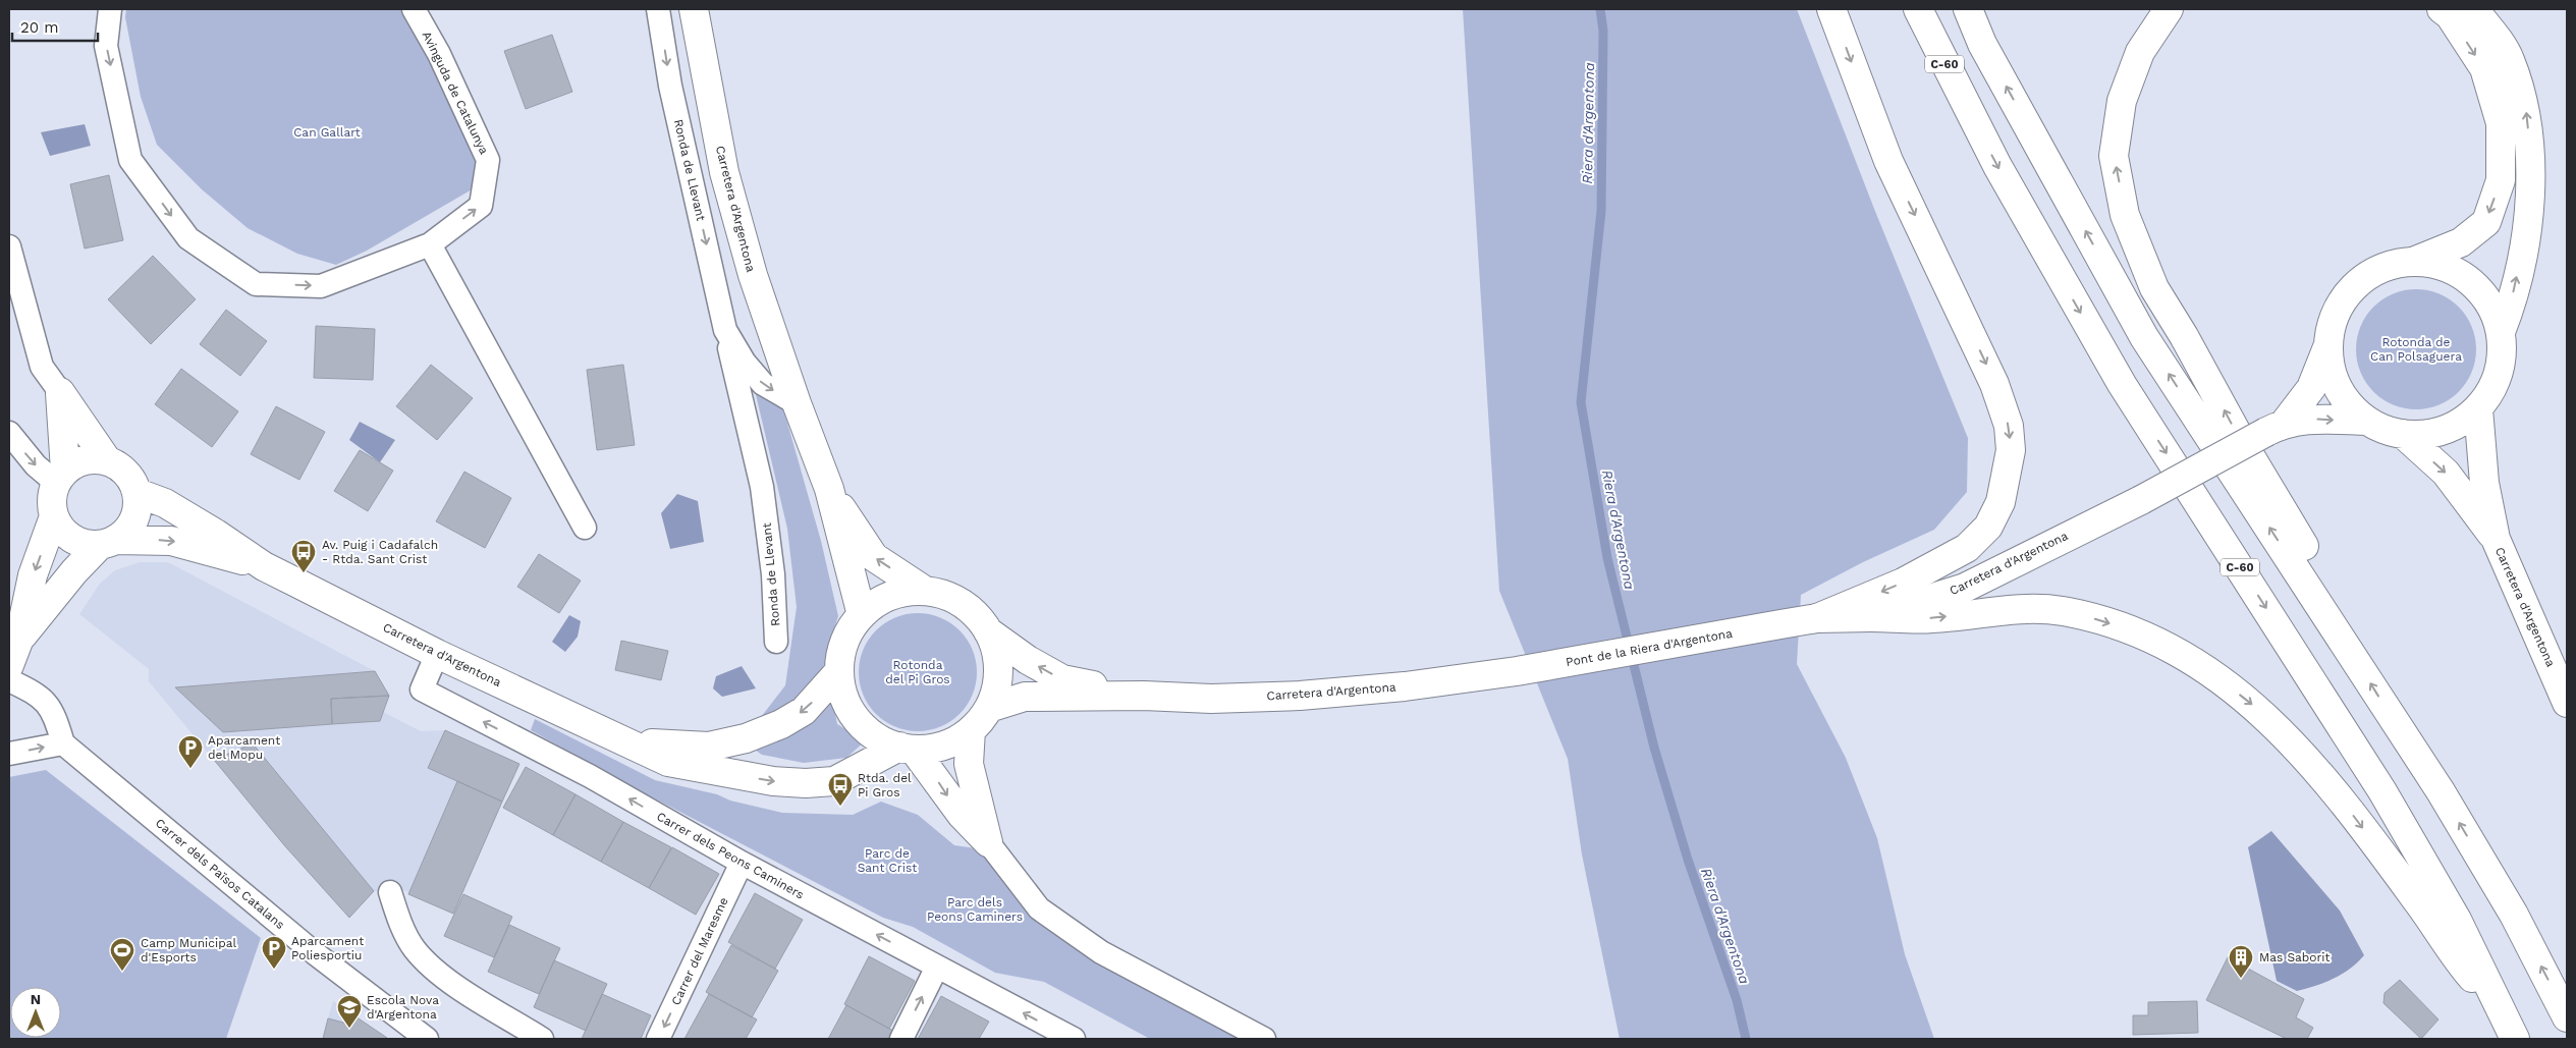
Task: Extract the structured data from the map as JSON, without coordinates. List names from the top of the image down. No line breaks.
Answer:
{"streets":{"main road":["C-60","Carretera d'Argentona","Pont de la Riera d'Argentona"],"street":["Avinguda de Catalunya","Ronda de Llevant","Carrer dels Peons Caminers","Carrer dels Països Catalans","Carrer del Maresme"]},"crossings":[["Ronda de Llevant","Carretera d'Argentona"],["Carretera d'Argentona","Pont de la Riera d'Argentona"],["Carretera d'Argentona","Carrer dels Peons Caminers"],["Carrer dels Peons Caminers","Carrer del Maresme"]],"one_way":["Carrer dels Peons Caminers","Carrer del Maresme"],"water":["Riera d'Argentona"],"parks":["Can Gallart","Rotonda de Can Polsaguera","Rotonda del Pi Gros","Parc de Sant Crist","Parc dels Peons Caminers"],"places":{"bus stop":["Av. Puig i Cadafalch - Rtda. Sant Crist","Rtda. del Pi Gros"],"parking":["Aparcament del Mopu","Aparcament Poliesportiu"],"sports":["Camp Municipal d'Esports"],"building":["Mas Saborit"],"school or university":["Escola Nova d'Argentona"]},"scale_bar":"20 m","north":"top"}
